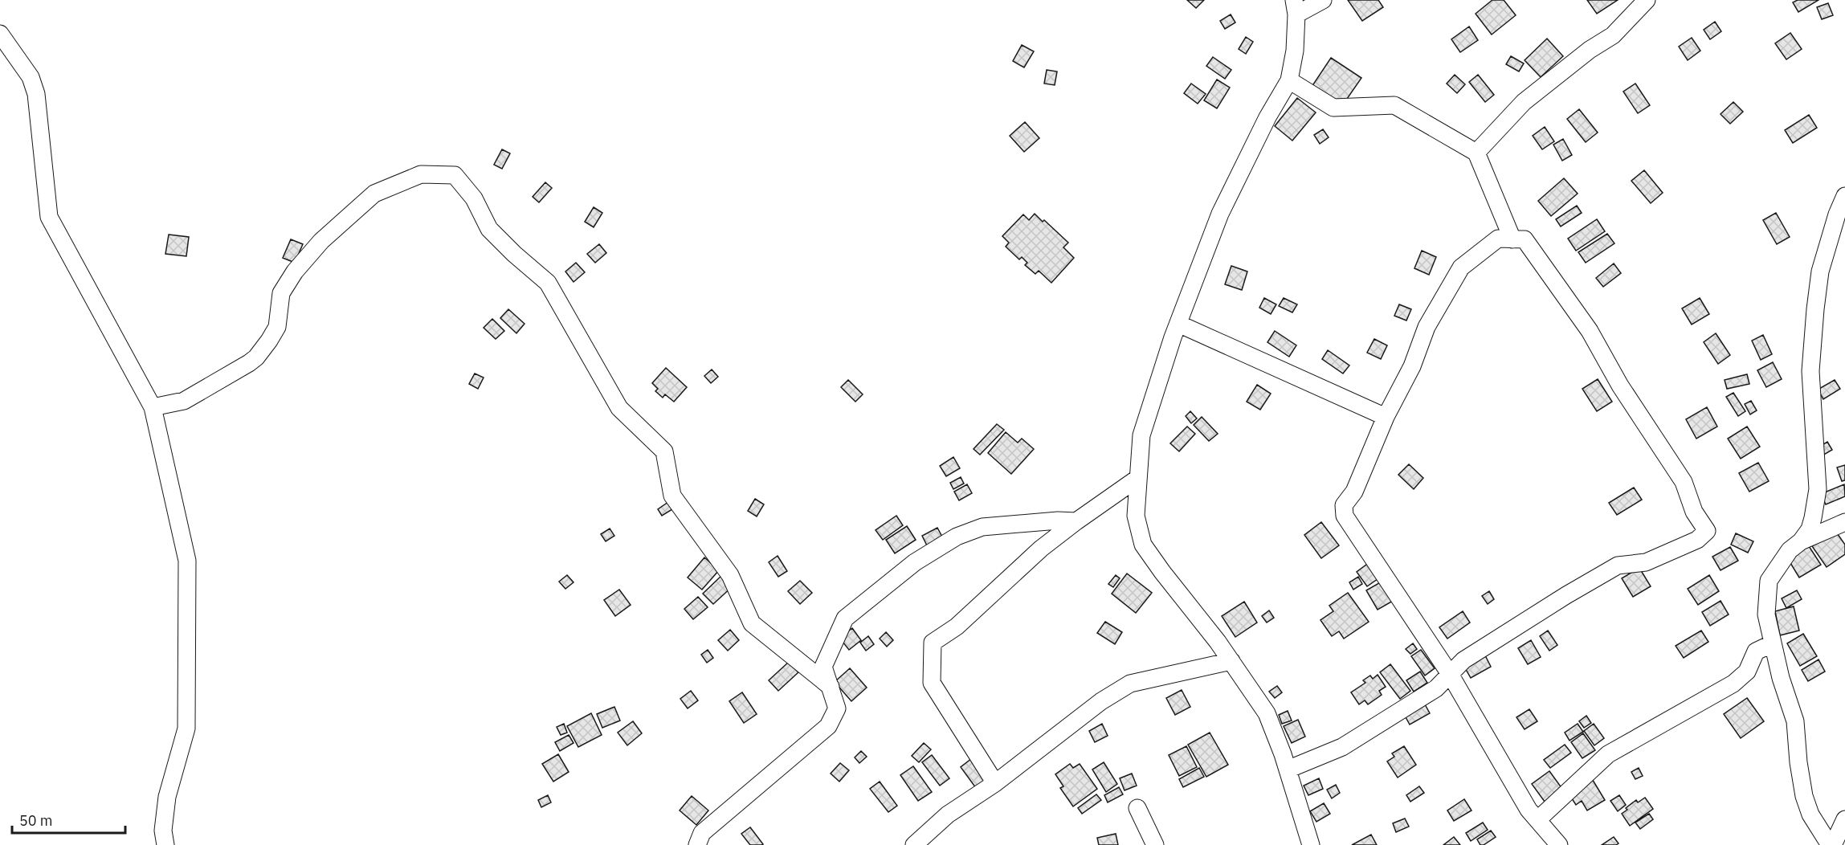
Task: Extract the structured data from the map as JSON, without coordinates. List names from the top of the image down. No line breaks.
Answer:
{"scale_bar":"50 m"}
